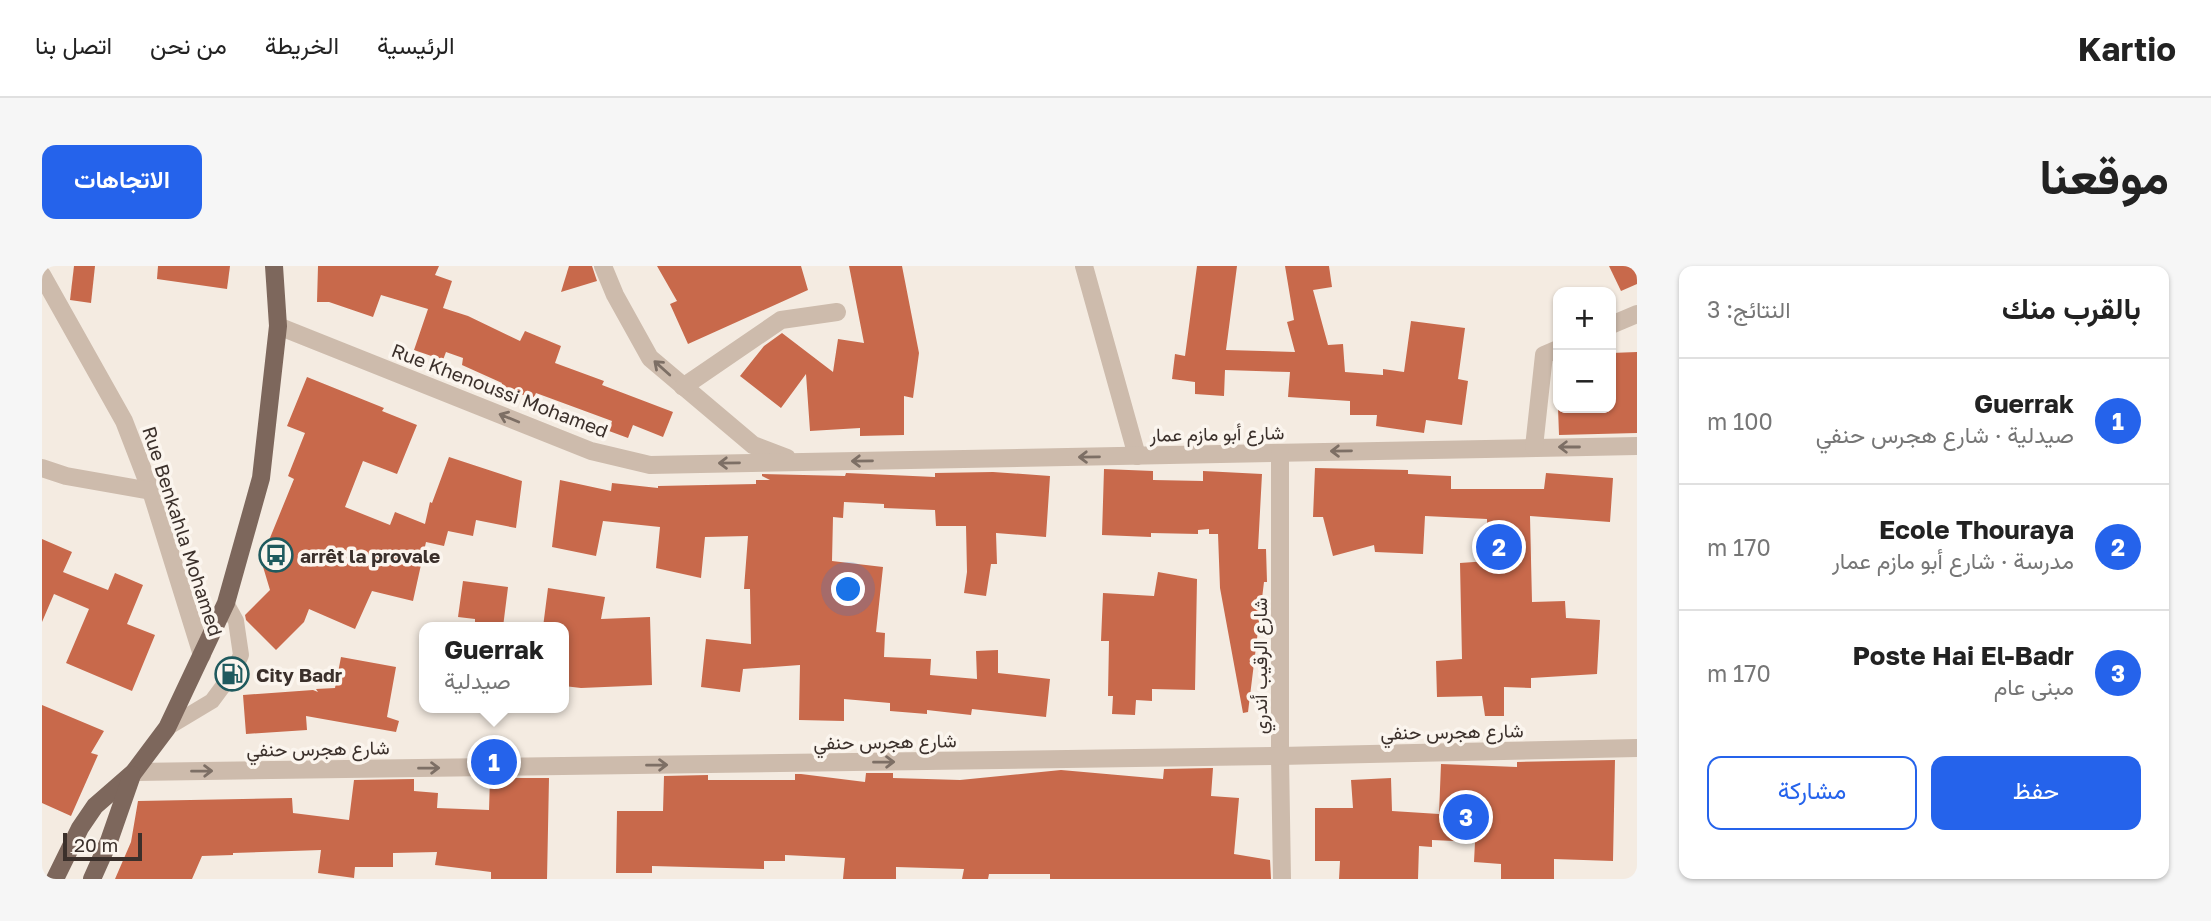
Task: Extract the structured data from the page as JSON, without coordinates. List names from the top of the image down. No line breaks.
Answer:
{"streets":{"street":["Rue Khenoussi Mohamed","شارع أبو مازم عمار","Rue Benkahla Mohamed","شارع الرقيب أندري","شارع هجرس حنفي"]},"crossings":[["Rue Khenoussi Mohamed","شارع أبو مازم عمار"],["شارع أبو مازم عمار","شارع الرقيب أندري"],["شارع الرقيب أندري","شارع هجرس حنفي"]],"one_way":["Rue Khenoussi Mohamed","شارع أبو مازم عمار","شارع هجرس حنفي"],"places":{"bus stop":["arrêt la provale"],"fuel station":["City Badr"]},"scale_bar":"20 m","page":{"header":"Kartio","nav":["الرئيسية","الخريطة","من نحن","اتصل بنا"],"title":"موقعنا","buttons":["الاتجاهات",["حفظ","مشاركة"]],"heading":["بالقرب منك","النتائج: 3"],"map_buttons":["+","−"],"list":[{"mark":"1","name":"Guerrak","note":"صيدلية · شارع هجرس حنفي","value":"100 m"},{"mark":"2","name":"Ecole Thouraya","note":"مدرسة · شارع أبو مازم عمار","value":"170 m"},{"mark":"3","name":"Poste Hai El-Badr","note":"مبنى عام","value":"170 m"}],"pins":["2","1","3"],"popup":["Guerrak","صيدلية"],"scale":"20 m"}}
